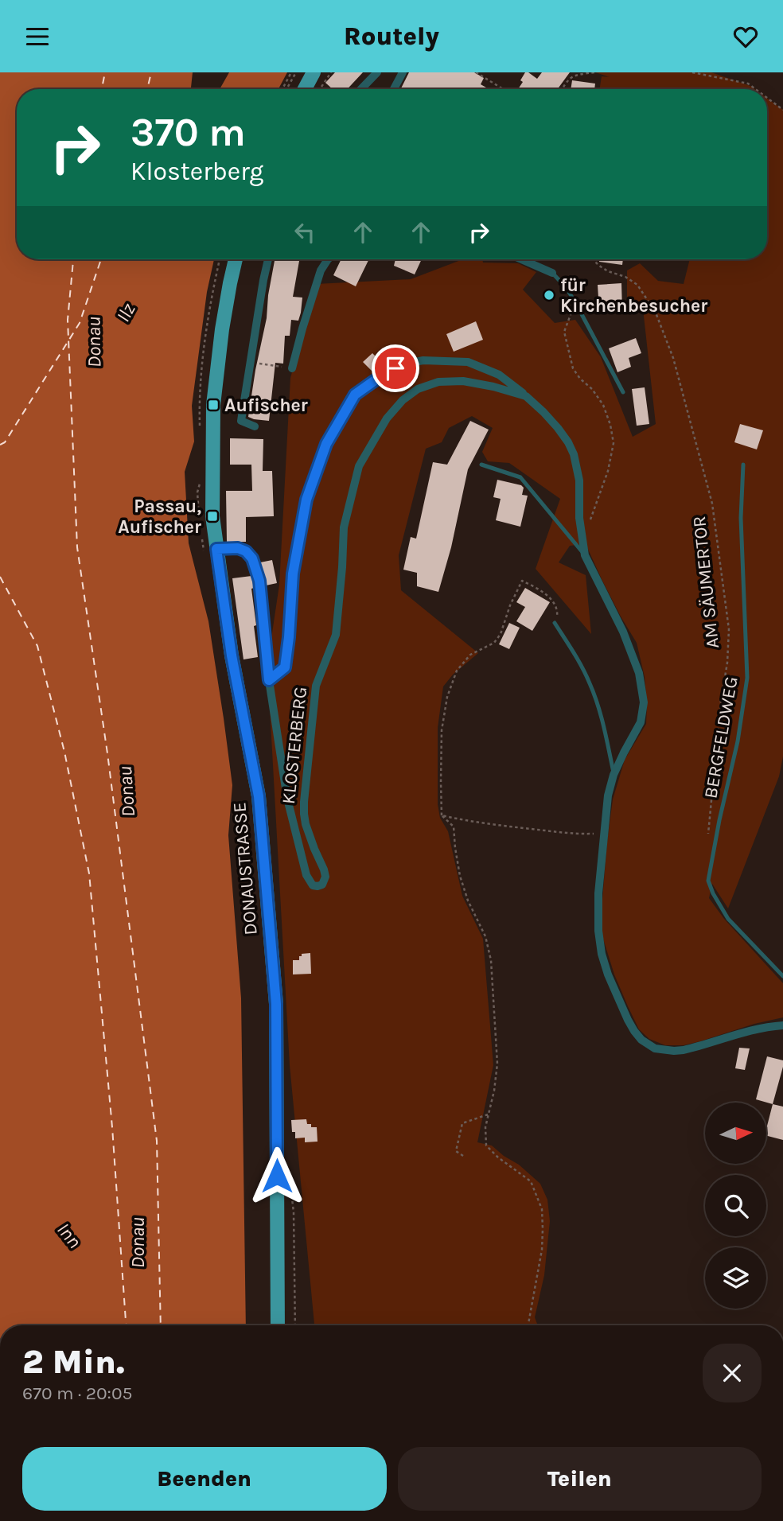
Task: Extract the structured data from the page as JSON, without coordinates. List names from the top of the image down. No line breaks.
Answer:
{"streets":{"main road":["DONAUSTRASSE"],"street":["KLOSTERBERG"],"lane":["BERGFELDWEG"],"path":["AM SÄUMERTOR"]},"crossings":[["KLOSTERBERG","DONAUSTRASSE"]],"water":["Ilz","Donau","Inn"],"places":{"other":["für Kirchenbesucher"],"transit":["Aufischer","Passau, Aufischer"]},"north":"right","page":{"header":"Routely","turn":["370 m","Klosterberg"],"heading":["2 Min.","670 m · 20:05"],"buttons":["Beenden","Teilen"]}}
